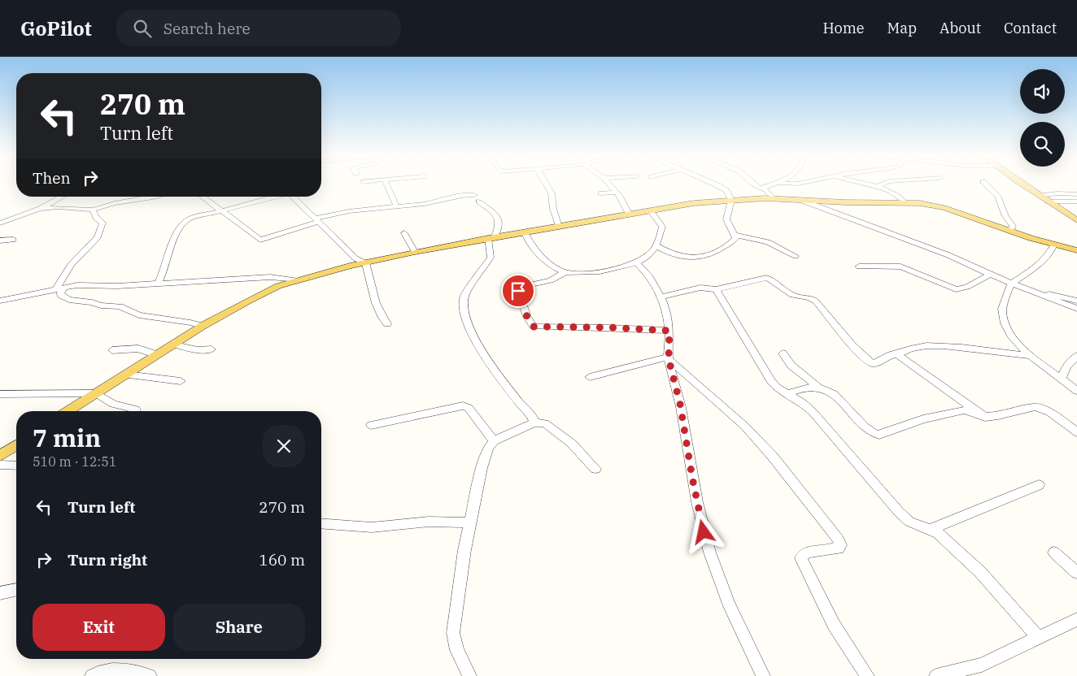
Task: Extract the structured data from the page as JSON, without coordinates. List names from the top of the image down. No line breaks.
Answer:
{"page":{"header":"GoPilot","search":"Search here","nav":["Home","Map","About","Contact"],"turn":["270 m","Turn left"],"then":"Then","heading":["7 min","510 m · 12:51"],"list":[{"name":"Turn left","value":"270 m"},{"name":"Turn right","value":"160 m"}],"buttons":["Exit","Share"]}}
